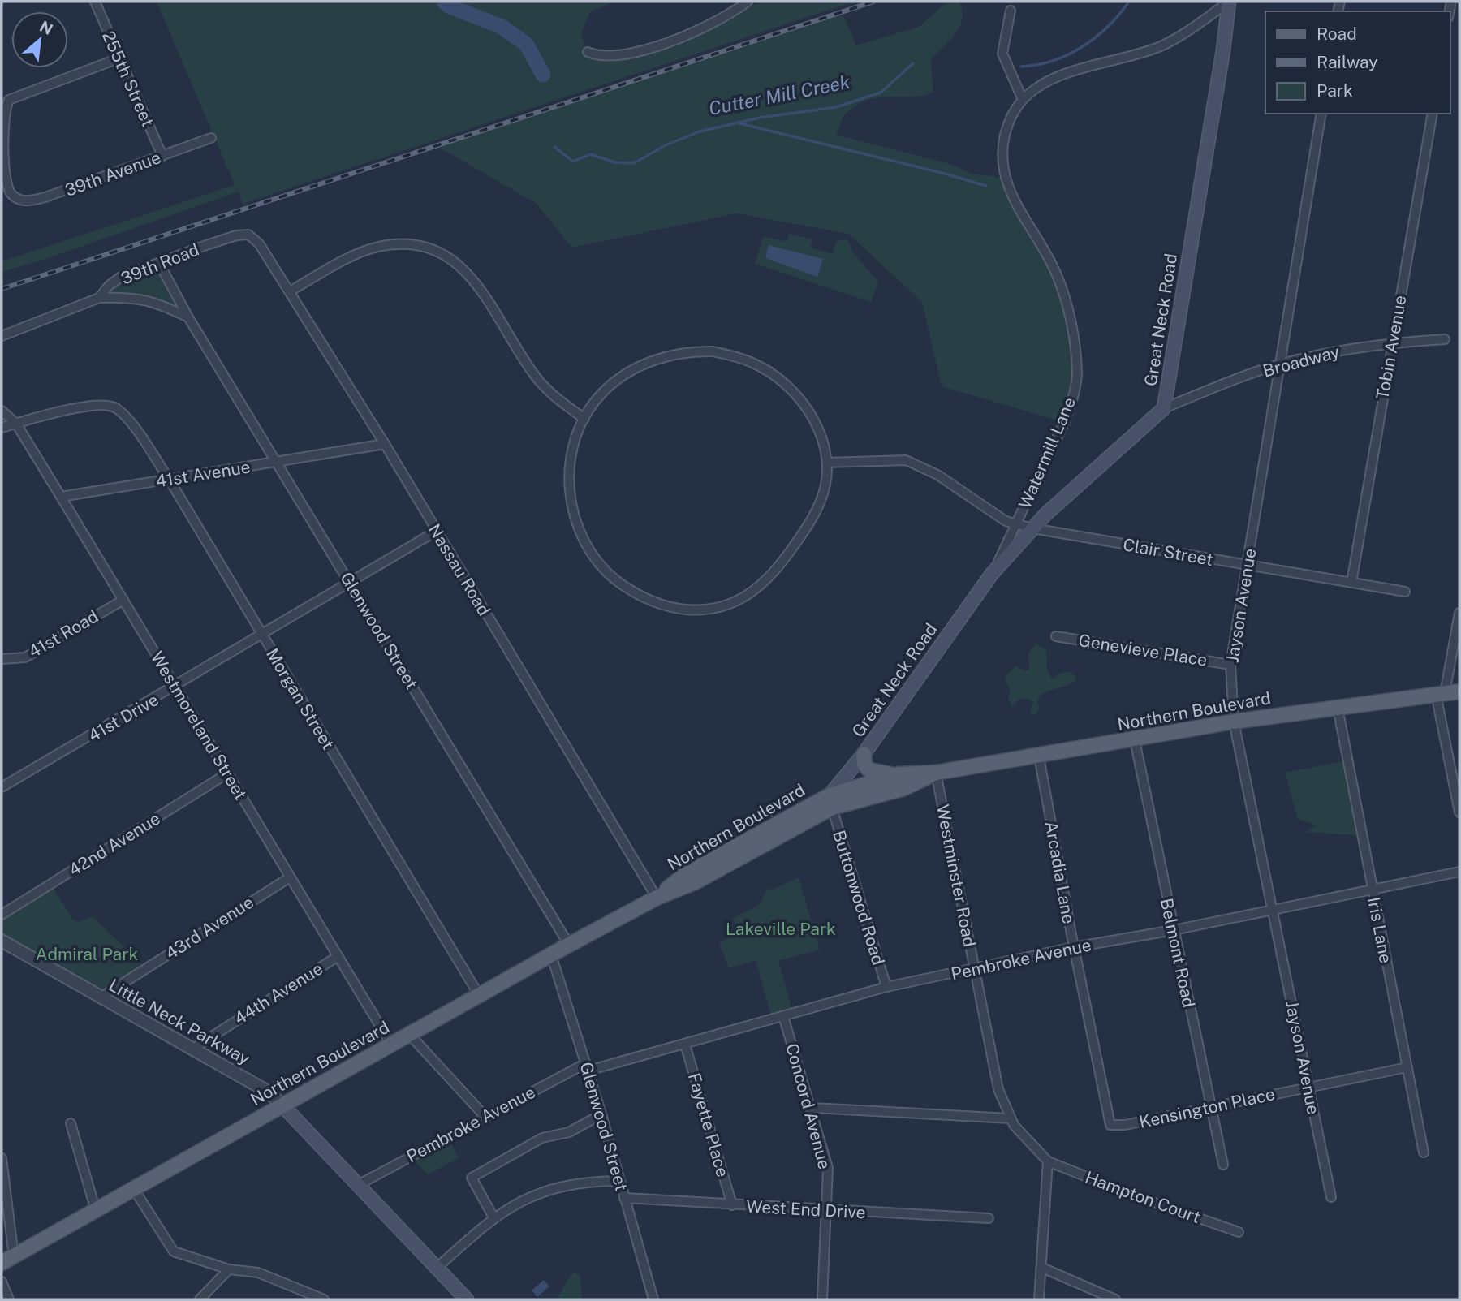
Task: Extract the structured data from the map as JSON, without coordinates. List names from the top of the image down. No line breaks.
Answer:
{"streets":{"main road":["Great Neck Road","Northern Boulevard","Little Neck Parkway"],"street":["255th Street","39th Avenue","39th Road","Tobin Avenue","Broadway","Watermill Lane","41st Avenue","Clair Street","Nassau Road","Jayson Avenue","Glenwood Street","41st Road","Genevieve Place","Morgan Street","41st Drive","Westmoreland Street","42nd Avenue","Arcadia Lane","Westminster Road","Buttonwood Road","43rd Avenue","Iris Lane","Belmont Road","Pembroke Avenue","44th Avenue","Concord Avenue","Kensington Place","Fayette Place","Hampton Court","West End Drive"]},"crossings":[["255th Street","39th Avenue"],["39th Road","Nassau Road"],["39th Road","Glenwood Street"],["Great Neck Road","Broadway"],["Great Neck Road","Watermill Lane"],["Great Neck Road","Clair Street"],["Great Neck Road","Northern Boulevard"],["Great Neck Road","Buttonwood Road"],["Tobin Avenue","Broadway"],["Tobin Avenue","Clair Street"],["Broadway","Jayson Avenue"],["Watermill Lane","Clair Street"],["41st Avenue","Nassau Road"],["41st Avenue","Glenwood Street"],["41st Avenue","Morgan Street"],["41st Avenue","Westmoreland Street"],["Clair Street","Jayson Avenue"],["Nassau Road","Northern Boulevard"],["Nassau Road","41st Drive"],["Jayson Avenue","Genevieve Place"],["Jayson Avenue","Northern Boulevard"],["Jayson Avenue","Pembroke Avenue"],["Jayson Avenue","Kensington Place"],["Glenwood Street","Northern Boulevard"],["Glenwood Street","41st Drive"],["Glenwood Street","Pembroke Avenue"],["Glenwood Street","West End Drive"],["41st Road","Westmoreland Street"],["Morgan Street","Northern Boulevard"],["Morgan Street","41st Drive"],["Morgan Street","Westmoreland Street"],["Northern Boulevard","Westmoreland Street"],["Northern Boulevard","Arcadia Lane"],["Northern Boulevard","Westminster Road"],["Northern Boulevard","Buttonwood Road"],["Northern Boulevard","Iris Lane"],["Northern Boulevard","Belmont Road"],["Northern Boulevard","Little Neck Parkway"],["41st Drive","Westmoreland Street"],["Westmoreland Street","42nd Avenue"],["Westmoreland Street","43rd Avenue"],["Westmoreland Street","44th Avenue"],["Arcadia Lane","Pembroke Avenue"],["Arcadia Lane","Kensington Place"],["Westminster Road","Pembroke Avenue"],["Westminster Road","Hampton Court"],["Buttonwood Road","Pembroke Avenue"],["43rd Avenue","Little Neck Parkway"],["Iris Lane","Pembroke Avenue"],["Iris Lane","Kensington Place"],["Belmont Road","Pembroke Avenue"],["Belmont Road","Kensington Place"],["Pembroke Avenue","Little Neck Parkway"],["Pembroke Avenue","Concord Avenue"],["Pembroke Avenue","Fayette Place"],["44th Avenue","Little Neck Parkway"],["Concord Avenue","West End Drive"],["Fayette Place","West End Drive"]],"water":["Cutter Mill Creek"],"parks":["Lakeville Park","Admiral Park"],"legend":["Road","Railway","Park"],"north":"top right"}
